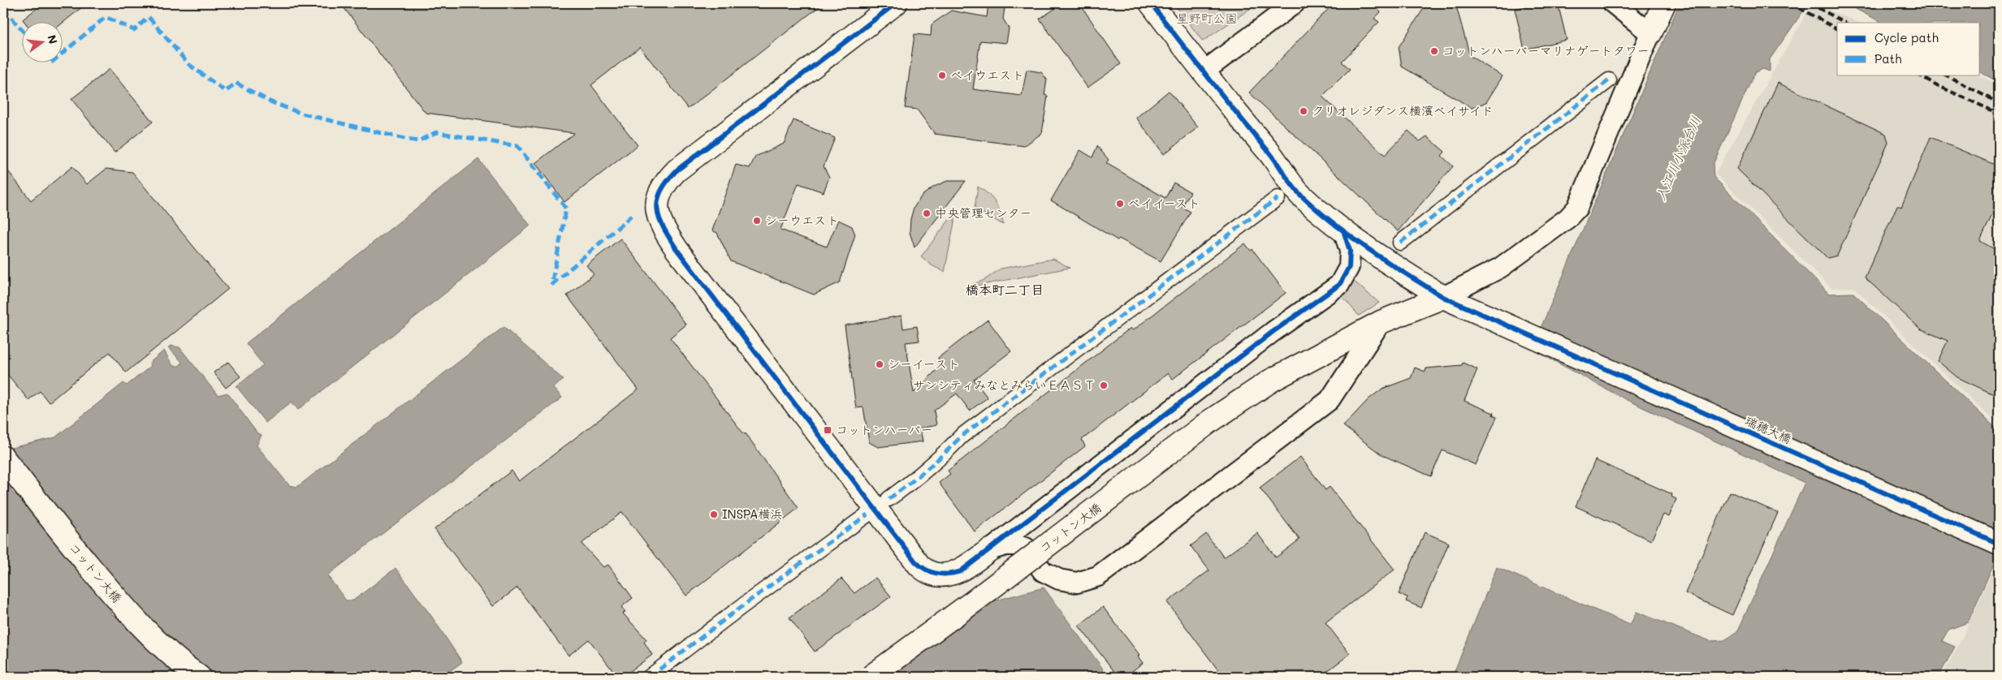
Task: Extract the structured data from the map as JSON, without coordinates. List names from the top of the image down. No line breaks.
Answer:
{"streets":{"street":["瑞穂大橋","コットン大橋"]},"crossings":[["瑞穂大橋","コットン大橋"]],"districts":["橋本町二丁目"],"water":["入江川小派台川"],"parks":["星野町公園"],"places":{"other":["コットンハーバーマリナゲートタワー","ベイウエスト","クリオレジダンス横濱ベイサイド","ベイイースト","中央管理センター","シーウエスト","シーイースト","サンシティみなとみらいＥＡＳＴ","INSPA横浜"],"transit":["コットンハーバー"]},"legend":["Cycle path","Path"],"north":"right"}
